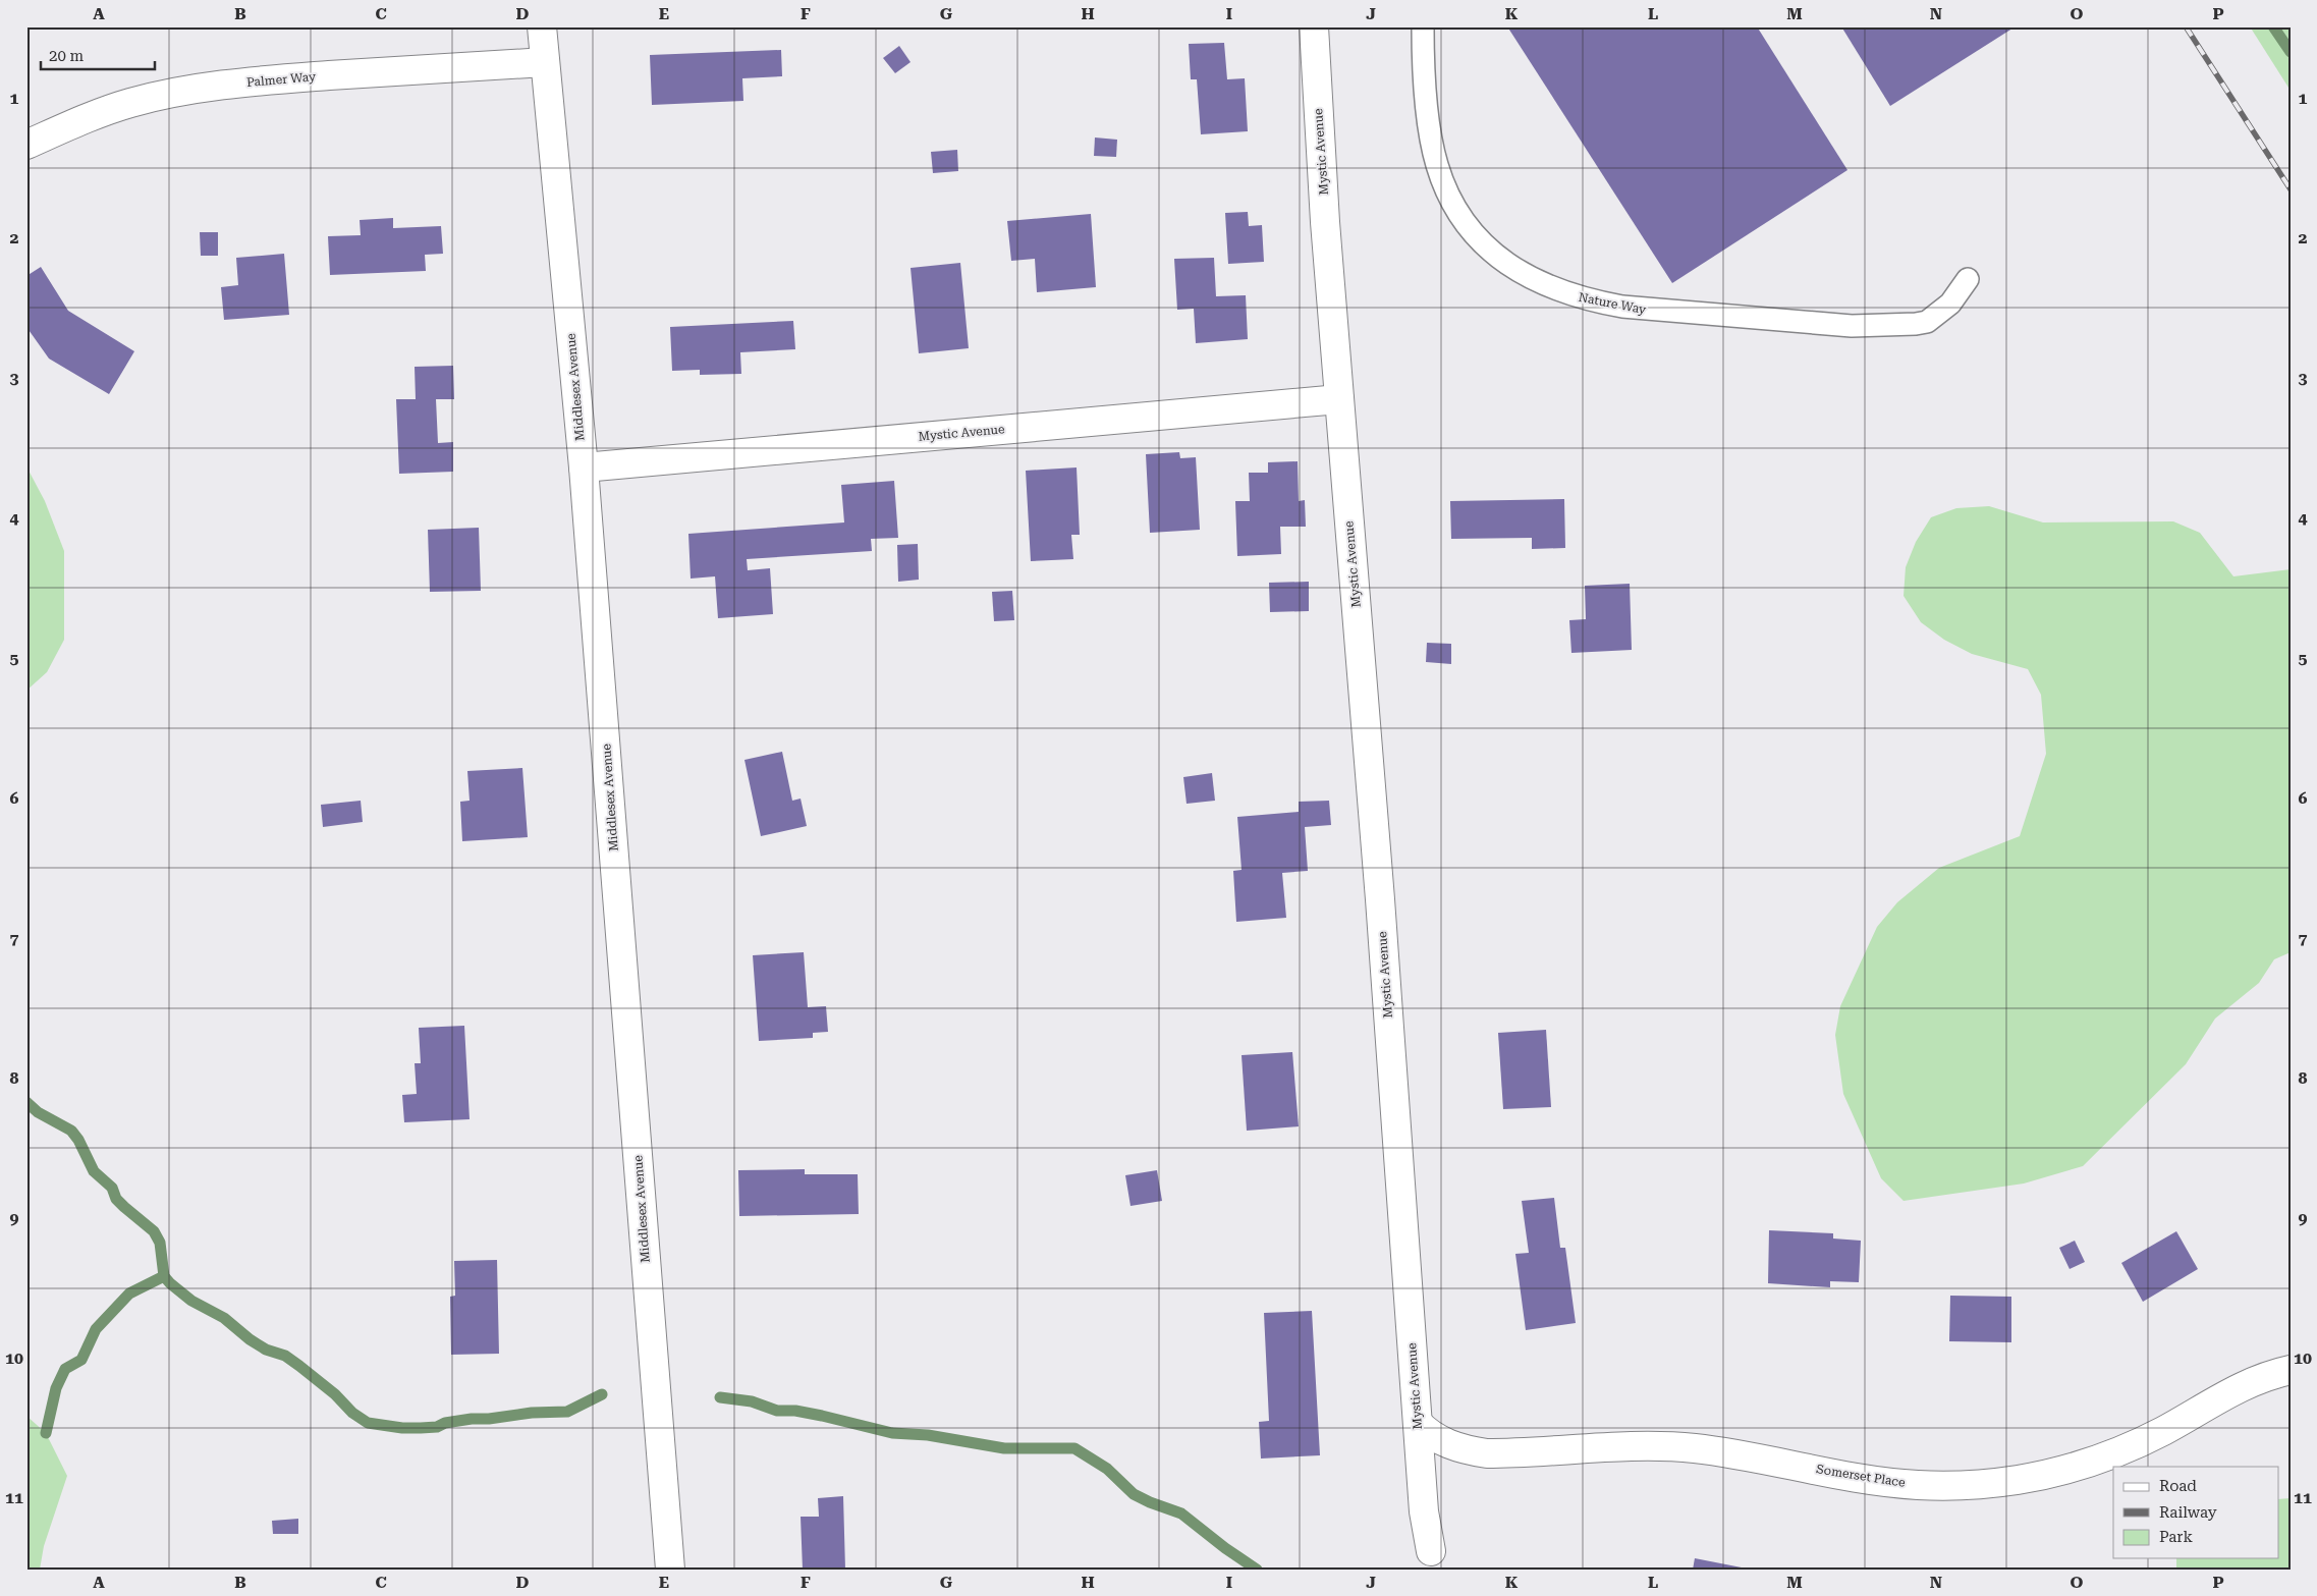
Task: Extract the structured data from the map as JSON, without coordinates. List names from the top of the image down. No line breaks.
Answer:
{"streets":{"street":["Palmer Way","Mystic Avenue","Middlesex Avenue","Somerset Place"],"lane":["Nature Way"]},"crossings":[["Palmer Way","Middlesex Avenue"],["Mystic Avenue","Middlesex Avenue"],["Mystic Avenue","Somerset Place"]],"legend":["Road","Railway","Park"],"scale_bar":"20 m","grid":{"columns":["A","B","C","D","E","F","G","H","I","J","K","L","M","N","O","P"],"rows":["1","2","3","4","5","6","7","8","9","10","11"]}}
